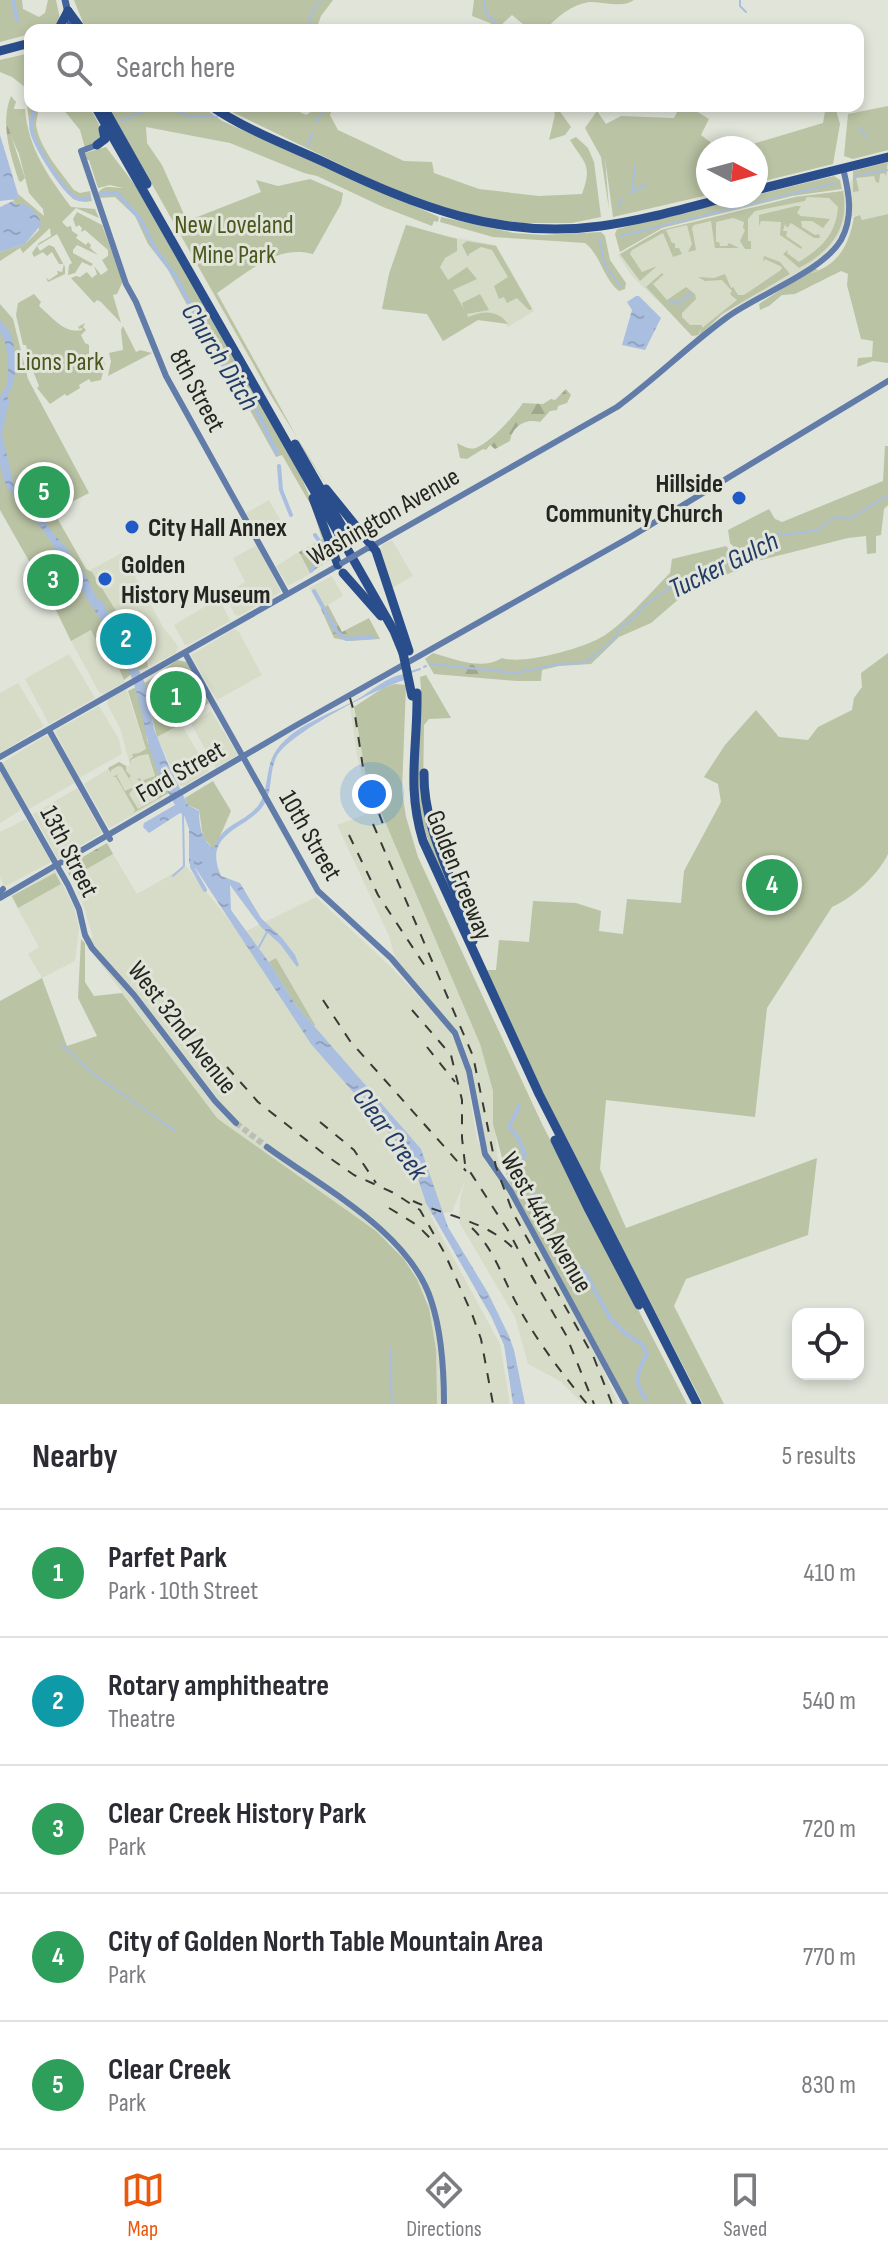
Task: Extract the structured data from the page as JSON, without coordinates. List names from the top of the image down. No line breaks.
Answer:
{"streets":{"highway":["Golden Freeway"],"street":["8th Street","Washington Avenue","Ford Street","10th Street","13th Street","West 32nd Avenue","West 44th Avenue"]},"crossings":[["8th Street","Washington Avenue"],["Washington Avenue","10th Street"],["Ford Street","10th Street"],["Ford Street","13th Street"],["10th Street","West 44th Avenue"],["13th Street","West 32nd Avenue"]],"water":["Church Ditch","Tucker Gulch","Clear Creek"],"parks":["New Loveland Mine Park","Lions Park"],"places":["Hillside Community Church","City Hall Annex","Golden History Museum"],"north":"right","page":{"search":"Search here","pins":["5","3","2","1","4"],"heading":["Nearby","5 results"],"list":[{"mark":"1","name":"Parfet Park","note":"Park · 10th Street","value":"410 m"},{"mark":"2","name":"Rotary amphitheatre","note":"Theatre","value":"540 m"},{"mark":"3","name":"Clear Creek History Park","note":"Park","value":"720 m"},{"mark":"4","name":"City of Golden North Table Mountain Area","note":"Park","value":"770 m"},{"mark":"5","name":"Clear Creek","note":"Park","value":"830 m"}],"nav":["Map","Directions","Saved"]}}
